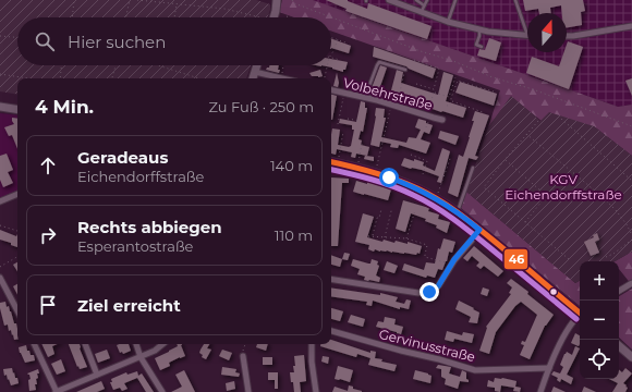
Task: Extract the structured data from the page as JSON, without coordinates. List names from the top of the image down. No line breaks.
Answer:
{"streets":{"street":["Volbehrstraße","Gervinusstraße"]},"parks":["KGV Eichendorffstraße"],"lines":["transit line 46"],"north":"top","page":{"search":"Hier suchen","heading":["4 Min.","Zu Fuß · 250 m"],"list":[["Geradeaus","Eichendorffstraße","140 m"],["Rechts abbiegen","Esperantostraße","110 m"],"Ziel erreicht"],"map_buttons":["+","−"]}}
